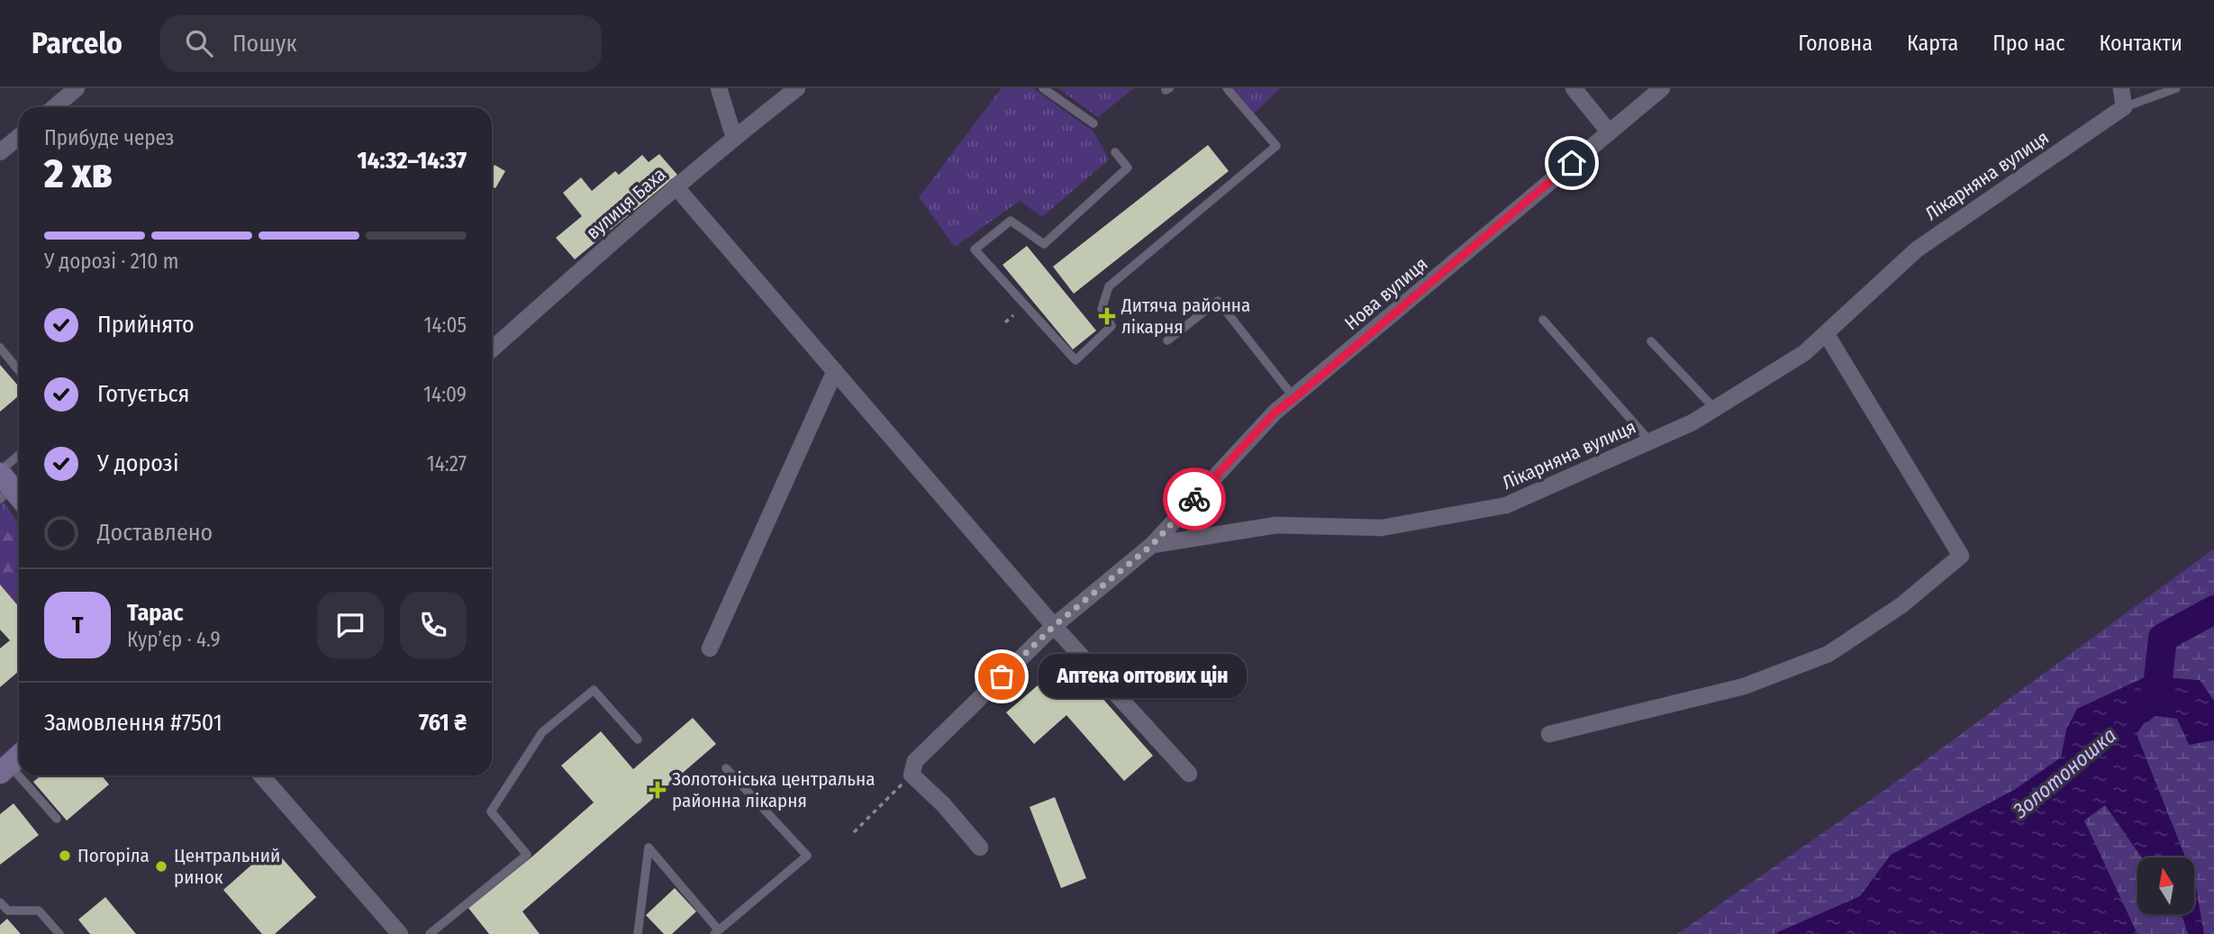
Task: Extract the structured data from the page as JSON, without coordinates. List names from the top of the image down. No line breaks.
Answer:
{"streets":{"street":["Лікарняна вулиця","вулиця Баха","Нова вулиця"]},"crossings":[["Лікарняна вулиця","Нова вулиця"]],"water":["Золотоношка"],"places":{"health":["Дитяча районна лікарня","Золотоніська центральна районна лікарня"],"other":["Аптека оптових цін","Погоріла","Центральний ринок"]},"north":"top","page":{"header":"Parcelo","search":"Пошук","nav":["Головна","Карта","Про нас","Контакти"],"heading":["2 хв","Прибуде через","14:32–14:37"],"panel":["Тарас","Кур’єр · 4.9","Замовлення #7501","761 ₴"],"bar":"У дорозі · 210 m","list":[["Прийнято","14:05"],["Готується","14:09"],["У дорозі","14:27"],"Доставлено"],"round":"Т","bubble":"Аптека оптових цін"}}
